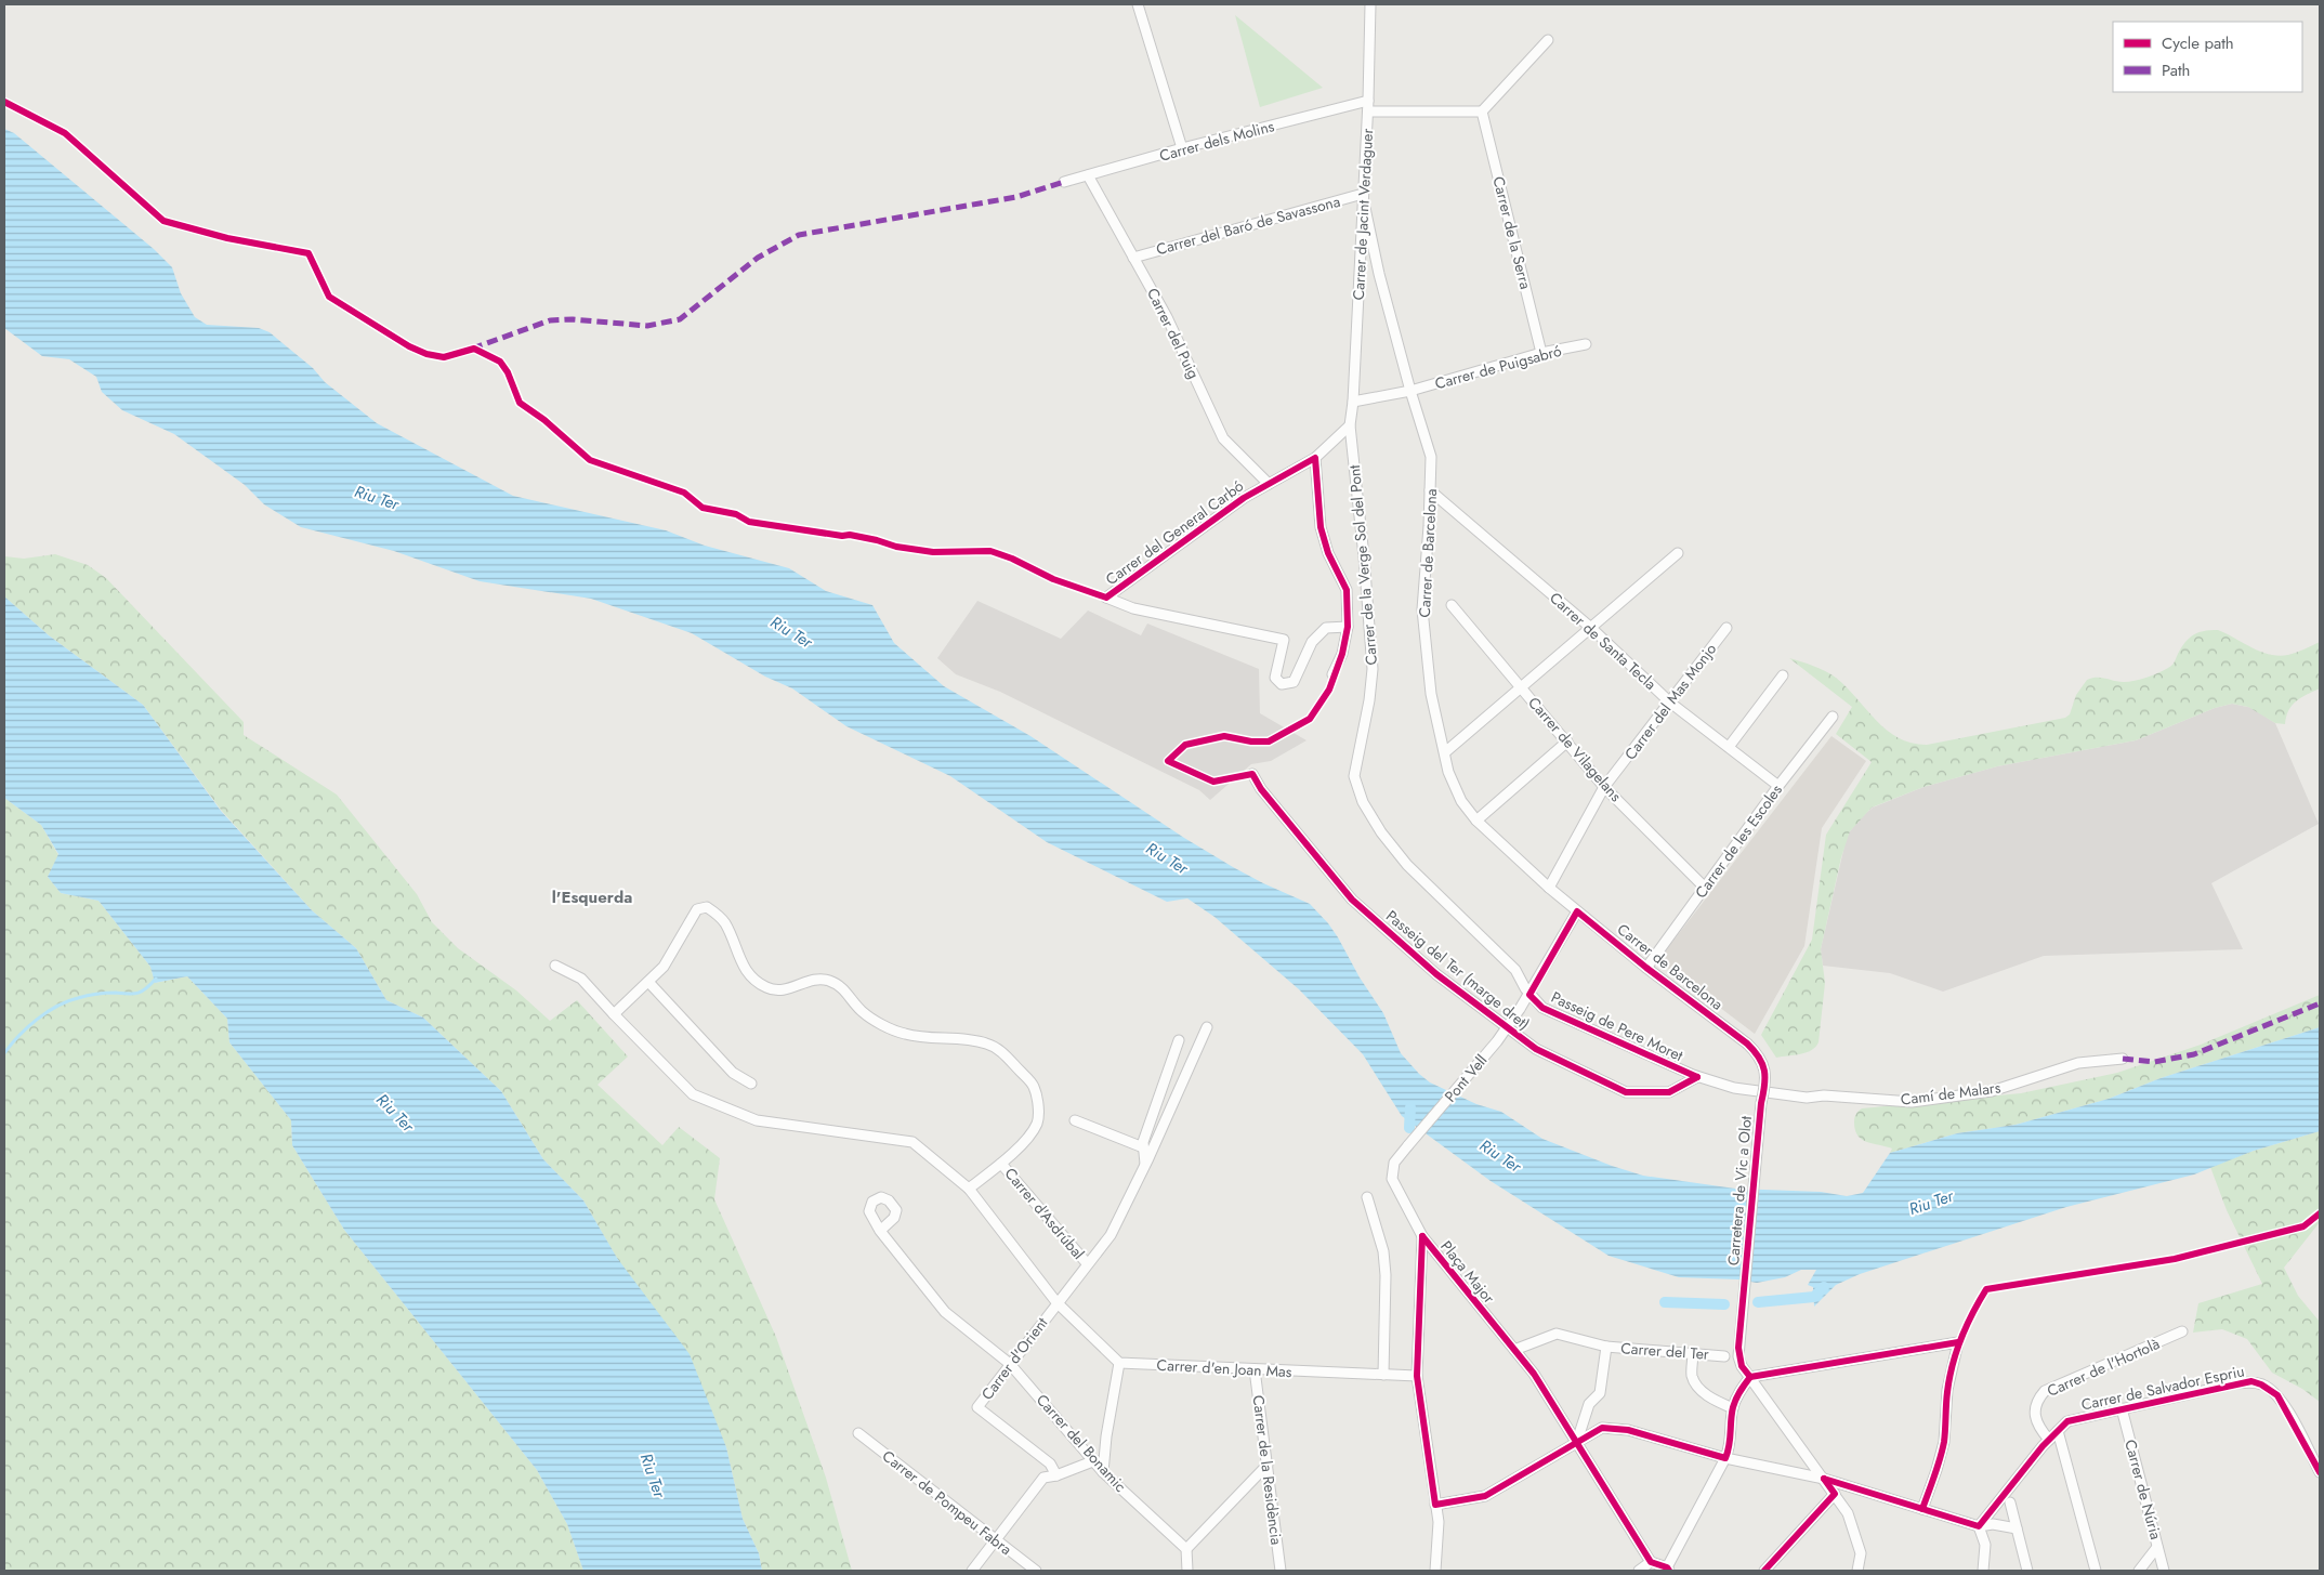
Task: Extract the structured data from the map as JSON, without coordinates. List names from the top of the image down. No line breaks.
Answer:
{"streets":{"street":["Carrer dels Molins","Carrer de Jacint Verdaguer","Carrer del Baró de Savassona","Carrer de la Serra","Carrer del Puig","Carrer de Puigsabró","Carrer del General Carbó","Carrer de Barcelona","Carrer de la Verge Sol del Pont","Carrer de Santa Tecla","Carrer del Mas Monjo","Carrer de Vilagelans","Carrer de les Escoles","Passeig del Ter (marge dret)","Passeig de Pere Moret","Pont Vell","Camí de Malars","Carretera de Vic a Olot","Carrer d'Asdrúbal","Plaça Major","Carrer del Ter","Carrer d'Orient","Carrer de l'Hortolà","Carrer d'en Joan Mas","Carrer de Salvador Espriu","Carrer del Bonamic","Carrer de la Residència","Carrer de Núria","Carrer de Pompeu Fabra"]},"crossings":[["Carrer dels Molins","Carrer de Jacint Verdaguer"],["Carrer dels Molins","Carrer del Puig"],["Carrer de Jacint Verdaguer","Carrer del Baró de Savassona"],["Carrer de Jacint Verdaguer","Carrer de Puigsabró"],["Carrer de Jacint Verdaguer","Carrer del General Carbó"],["Carrer de Jacint Verdaguer","Carrer de Barcelona"],["Carrer de Jacint Verdaguer","Carrer de la Verge Sol del Pont"],["Carrer del Baró de Savassona","Carrer del Puig"],["Carrer del Baró de Savassona","Carrer de Barcelona"],["Carrer de la Serra","Carrer de Puigsabró"],["Carrer del Puig","Carrer del General Carbó"],["Carrer de Puigsabró","Carrer de Barcelona"],["Carrer del General Carbó","Carrer de la Verge Sol del Pont"],["Carrer de Barcelona","Carrer de Santa Tecla"],["Carrer de Barcelona","Carrer del Mas Monjo"],["Carrer de Barcelona","Carrer de les Escoles"],["Carrer de Barcelona","Pont Vell"],["Carrer de Barcelona","Carretera de Vic a Olot"],["Carrer de la Verge Sol del Pont","Passeig de Pere Moret"],["Carrer de la Verge Sol del Pont","Pont Vell"],["Carrer de Santa Tecla","Carrer del Mas Monjo"],["Carrer de Santa Tecla","Carrer de les Escoles"],["Carrer del Mas Monjo","Carrer de Vilagelans"],["Carrer de Vilagelans","Carrer de les Escoles"],["Passeig del Ter (marge dret)","Passeig de Pere Moret"],["Passeig de Pere Moret","Pont Vell"],["Passeig de Pere Moret","Camí de Malars"],["Pont Vell","Plaça Major"],["Carrer d'Asdrúbal","Carrer d'Orient"],["Plaça Major","Carrer del Ter"],["Plaça Major","Carrer d'en Joan Mas"],["Carrer d'Orient","Carrer del Bonamic"],["Carrer de l'Hortolà","Carrer de Salvador Espriu"],["Carrer d'en Joan Mas","Carrer de la Residència"],["Carrer de Salvador Espriu","Carrer de Núria"]],"districts":["l'Esquerda"],"water":["Riu Ter"],"legend":["Cycle path","Path"]}
